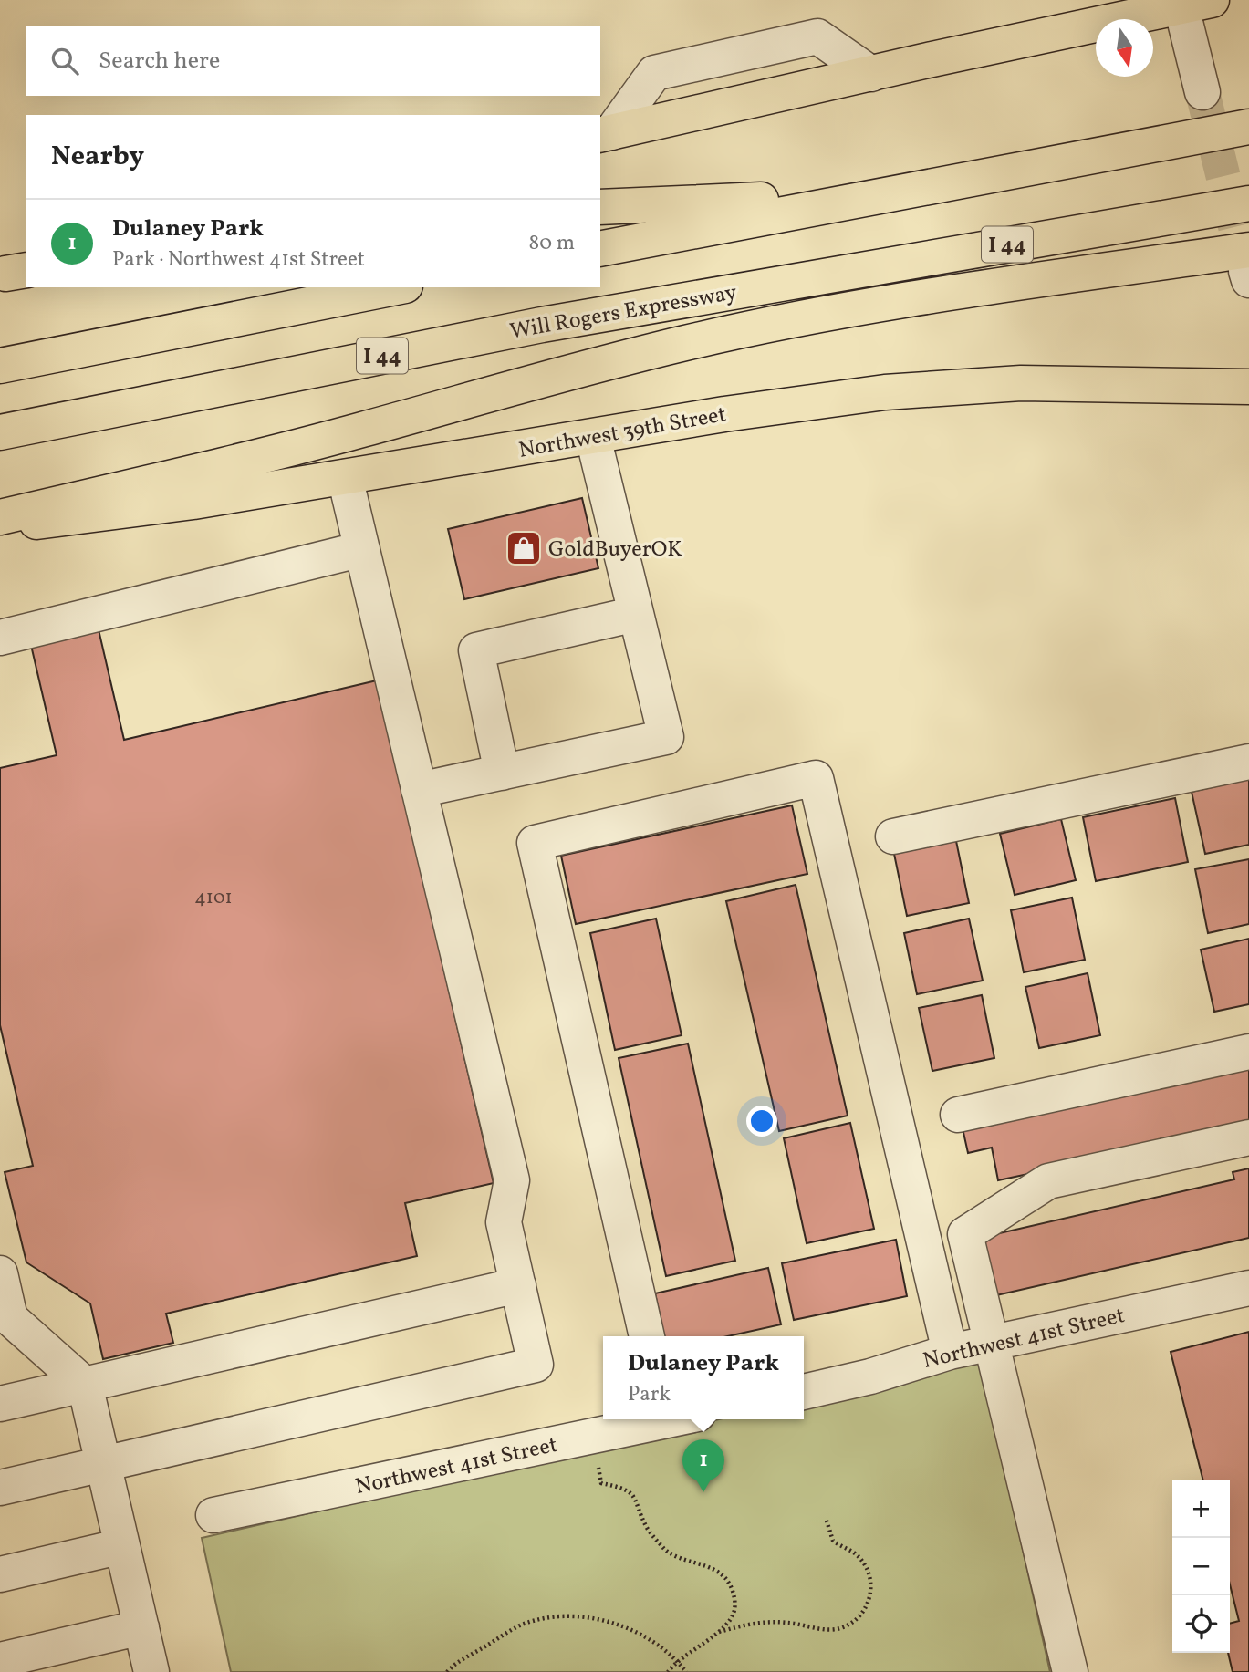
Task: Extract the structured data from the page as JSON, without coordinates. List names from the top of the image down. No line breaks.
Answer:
{"streets":{"main road":["I 44","Will Rogers Expressway","Northwest 39th Street"],"street":["Northwest 41st Street"]},"places":{"shop":["GoldBuyerOK"]},"house_numbers":["4101"],"north":"bottom","page":{"search":"Search here","heading":"Nearby","list":[{"mark":"1","name":"Dulaney Park","note":"Park · Northwest 41st Street","value":"80 m"}],"popup":["Dulaney Park","Park"],"pins":"1","map_buttons":["+","−"]}}
